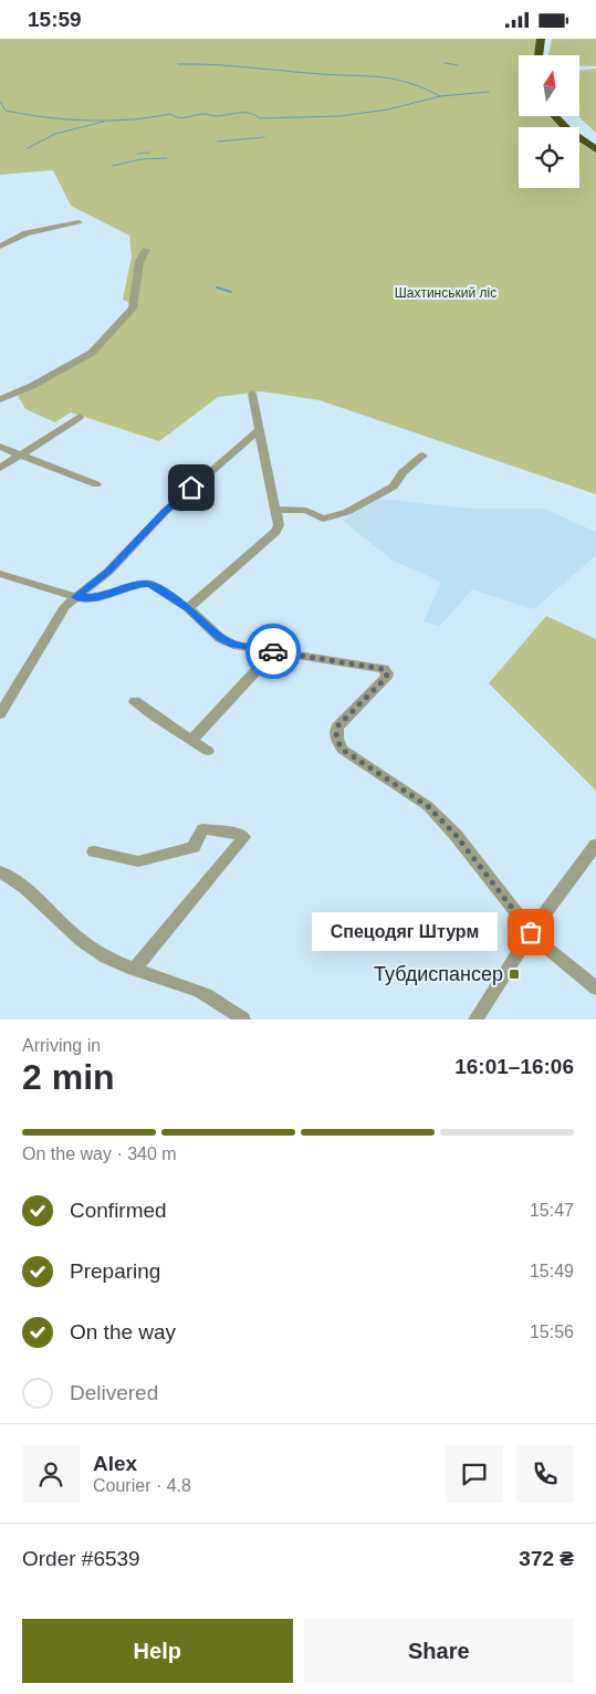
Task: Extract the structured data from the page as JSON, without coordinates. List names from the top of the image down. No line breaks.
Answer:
{"parks":["Шахтинський ліс"],"places":{"other":["Спецодяг Штурм"],"transit":["Тубдиспансер"]},"north":"top","page":{"status":"15:59","bubble":"Спецодяг Штурм","heading":["2 min","Arriving in","16:01–16:06"],"panel":["Alex","Courier · 4.8","Order #6539","372 ₴"],"bar":"On the way · 340 m","list":[["Confirmed","15:47"],["Preparing","15:49"],["On the way","15:56"],"Delivered"],"buttons":["Help","Share"]}}
